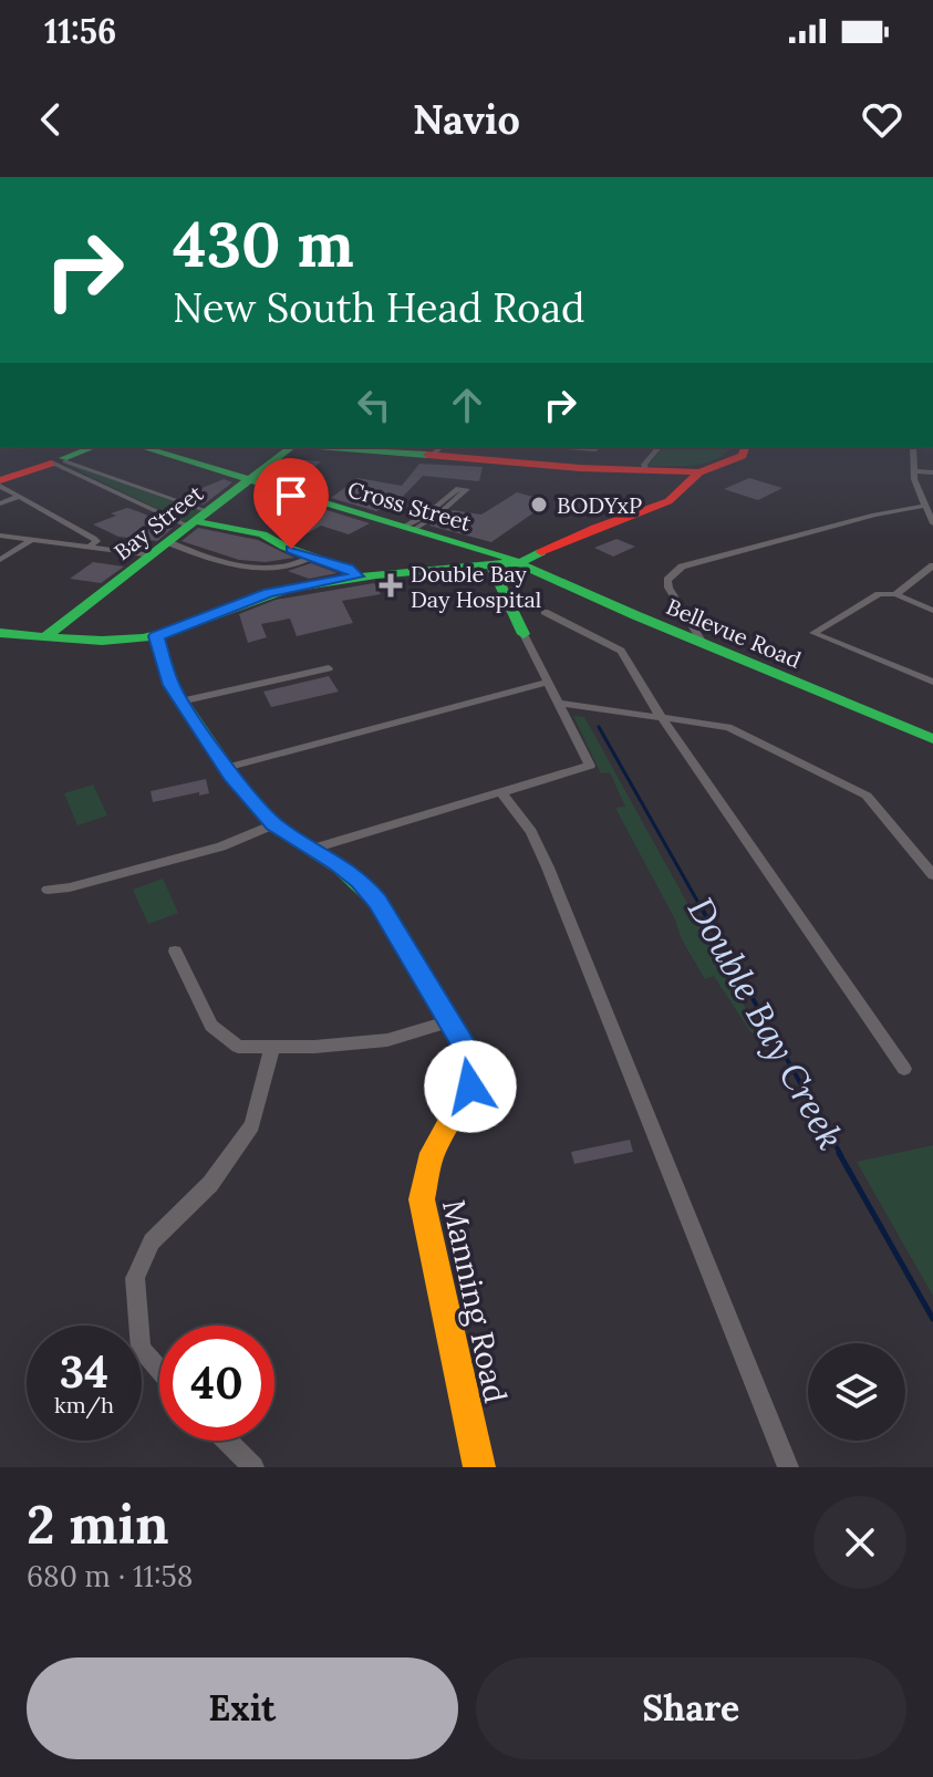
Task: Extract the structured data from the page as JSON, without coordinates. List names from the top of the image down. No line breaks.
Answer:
{"streets":{"street":["Cross Street","Bay Street","Bellevue Road","Manning Road"]},"crossings":[["Cross Street","Bay Street"],["Cross Street","Bellevue Road"]],"water":["Double Bay Creek"],"places":{"other":["BODYxP"],"health":["Double Bay Day Hospital"]},"page":{"status":"11:56","header":"Navio","turn":["430 m","New South Head Road"],"speed":"34 km/h","limit":"40","heading":["2 min","680 m · 11:58"],"buttons":["Exit","Share"]}}
